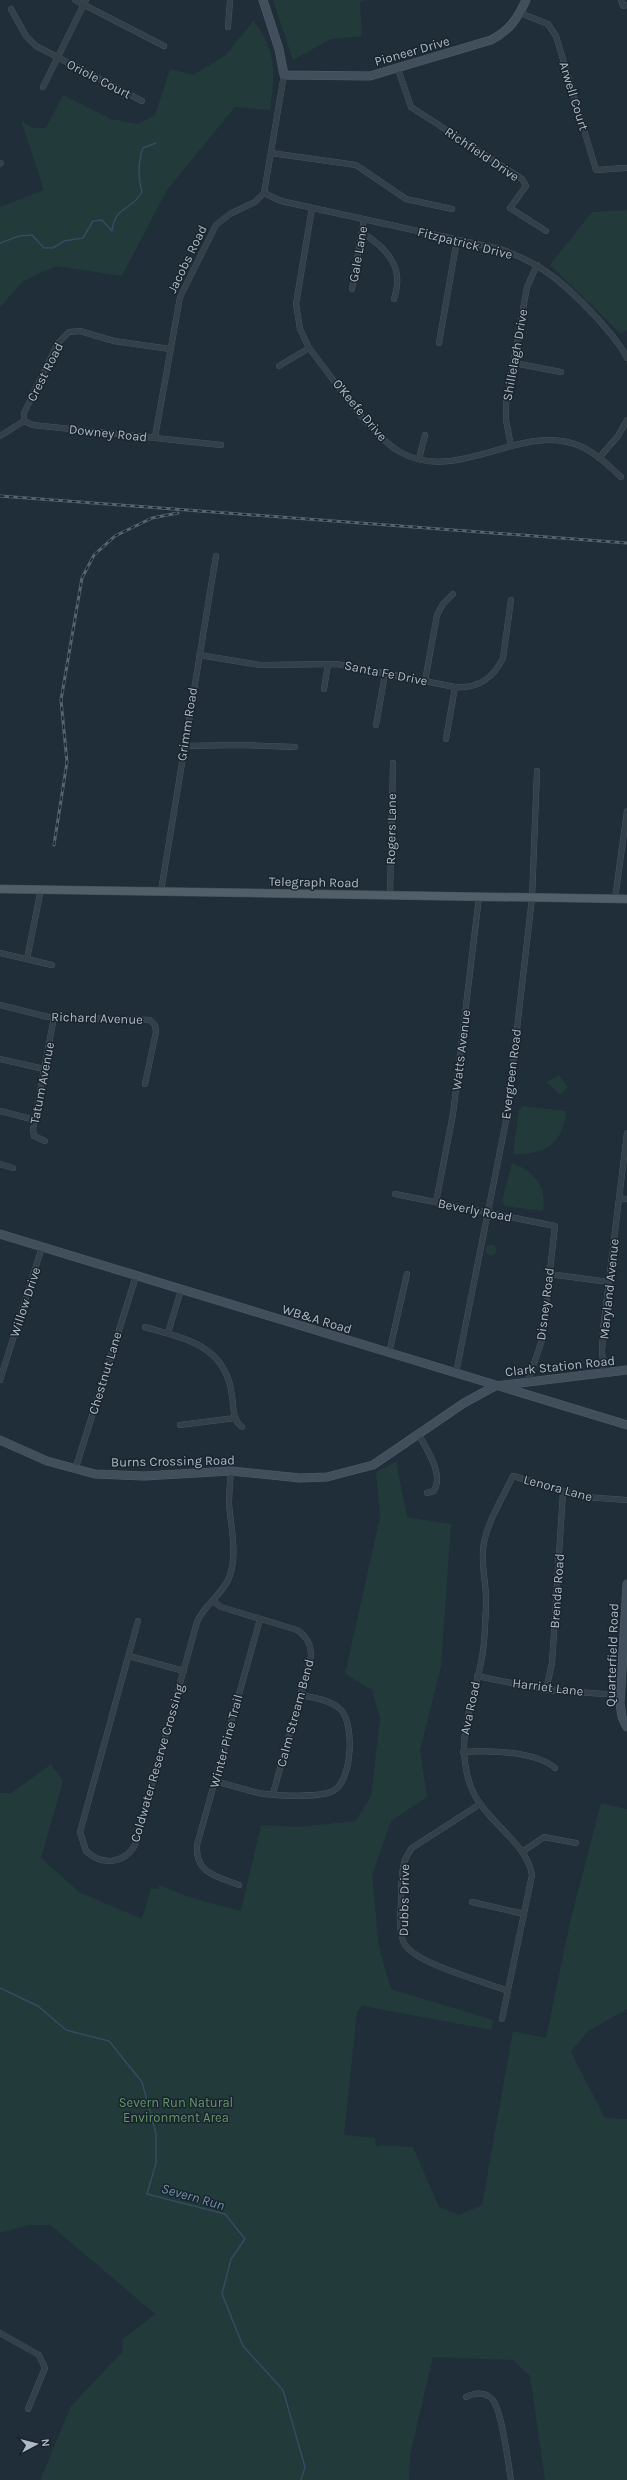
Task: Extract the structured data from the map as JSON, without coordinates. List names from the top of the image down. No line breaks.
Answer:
{"streets":{"main road":["Telegraph Road"],"street":["Pioneer Drive","Oriole Court","Arwell Court","Richfield Drive","Fitzpatrick Drive","Gale Lane","Jacobs Road","Shillelagh Drive","Crest Road","O'Keefe Drive","Downey Road","Santa Fe Drive","Grimm Road","Rogers Lane","Richard Avenue","Watts Avenue","Evergreen Road","Tatum Avenue","Beverly Road","Maryland Avenue","Willow Drive","Disney Road","WB&A Road","Clark Station Road","Chestnut Lane","Burns Crossing Road","Lenora Lane","Brenda Road","Quarterfield Road","Harriet Lane","Ava Road","Calm Stream Bend","Winter Pine Trail","Coldwater Reserve Crossing","Dubbs Drive"]},"crossings":[["Pioneer Drive","Arwell Court"],["Pioneer Drive","Richfield Drive"],["Fitzpatrick Drive","Gale Lane"],["Fitzpatrick Drive","Jacobs Road"],["Fitzpatrick Drive","Shillelagh Drive"],["Fitzpatrick Drive","O'Keefe Drive"],["Jacobs Road","Crest Road"],["Jacobs Road","Downey Road"],["Shillelagh Drive","O'Keefe Drive"],["Crest Road","Downey Road"],["Santa Fe Drive","Grimm Road"],["Grimm Road","Telegraph Road"],["Rogers Lane","Telegraph Road"],["Telegraph Road","Watts Avenue"],["Telegraph Road","Evergreen Road"],["Richard Avenue","Tatum Avenue"],["Watts Avenue","Beverly Road"],["Evergreen Road","Beverly Road"],["Evergreen Road","WB&A Road"],["Beverly Road","Disney Road"],["Maryland Avenue","Clark Station Road"],["Willow Drive","WB&A Road"],["Disney Road","Clark Station Road"],["WB&A Road","Clark Station Road"],["WB&A Road","Chestnut Lane"],["WB&A Road","Burns Crossing Road"],["Clark Station Road","Burns Crossing Road"],["Chestnut Lane","Burns Crossing Road"],["Burns Crossing Road","Coldwater Reserve Crossing"],["Lenora Lane","Brenda Road"],["Lenora Lane","Ava Road"],["Brenda Road","Harriet Lane"],["Quarterfield Road","Harriet Lane"],["Harriet Lane","Ava Road"],["Ava Road","Dubbs Drive"],["Calm Stream Bend","Winter Pine Trail"],["Calm Stream Bend","Coldwater Reserve Crossing"]],"water":["Severn Run"],"parks":["Severn Run Natural Environment Area"],"north":"right"}
